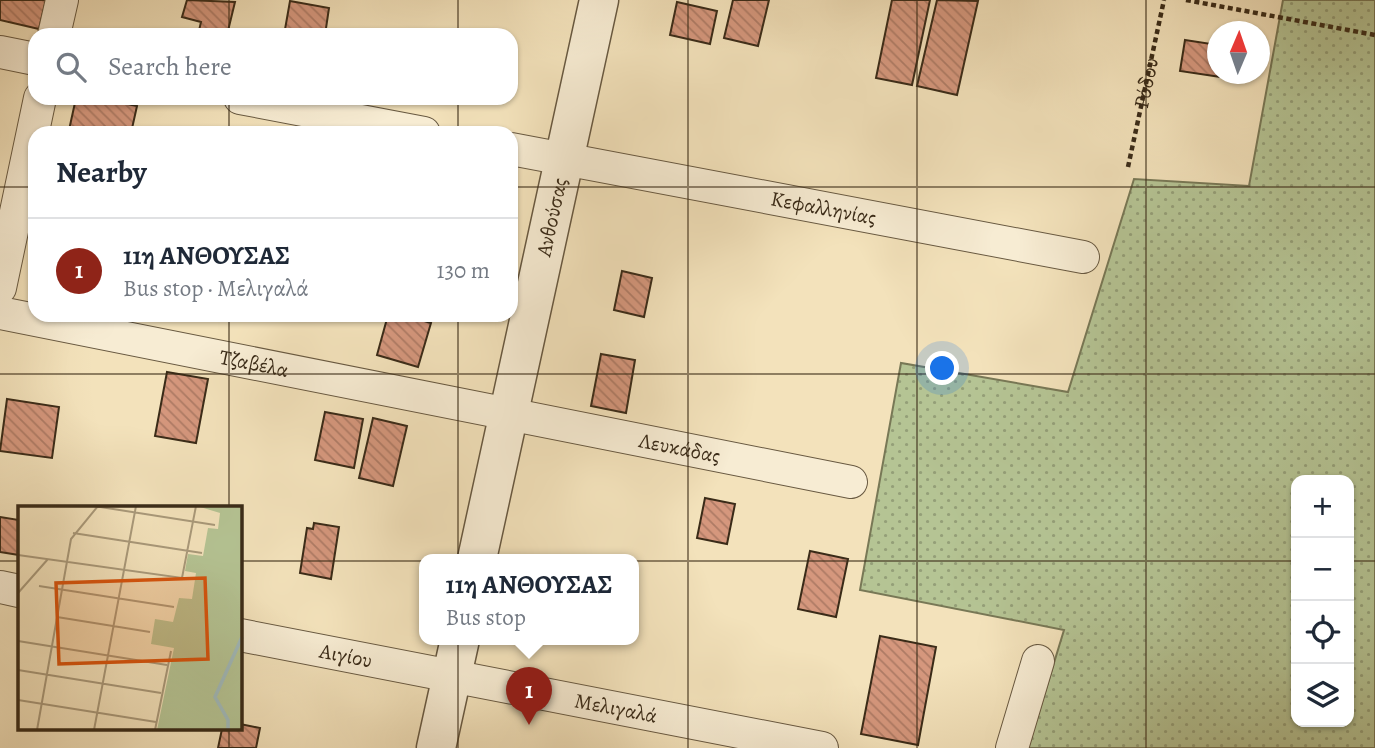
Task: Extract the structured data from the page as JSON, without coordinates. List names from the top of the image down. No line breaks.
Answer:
{"streets":{"street":["Κεφαλληνίας","Ανθούσας","Τζαβέλα","Λευκάδας","Αιγίου","Μελιγαλά"],"path":["Ρόδου"]},"crossings":[["Κεφαλληνίας","Ανθούσας"],["Ανθούσας","Τζαβέλα"],["Ανθούσας","Λευκάδας"],["Τζαβέλα","Λευκάδας"],["Αιγίου","Μελιγαλά"]],"north":"top","page":{"search":"Search here","heading":"Nearby","list":[{"mark":"1","name":"11η ΑΝΘΟΥΣΑΣ","note":"Bus stop · Μελιγαλά","value":"130 m"}],"map_buttons":["+","−"],"popup":["11η ΑΝΘΟΥΣΑΣ","Bus stop"],"pins":"1"}}
